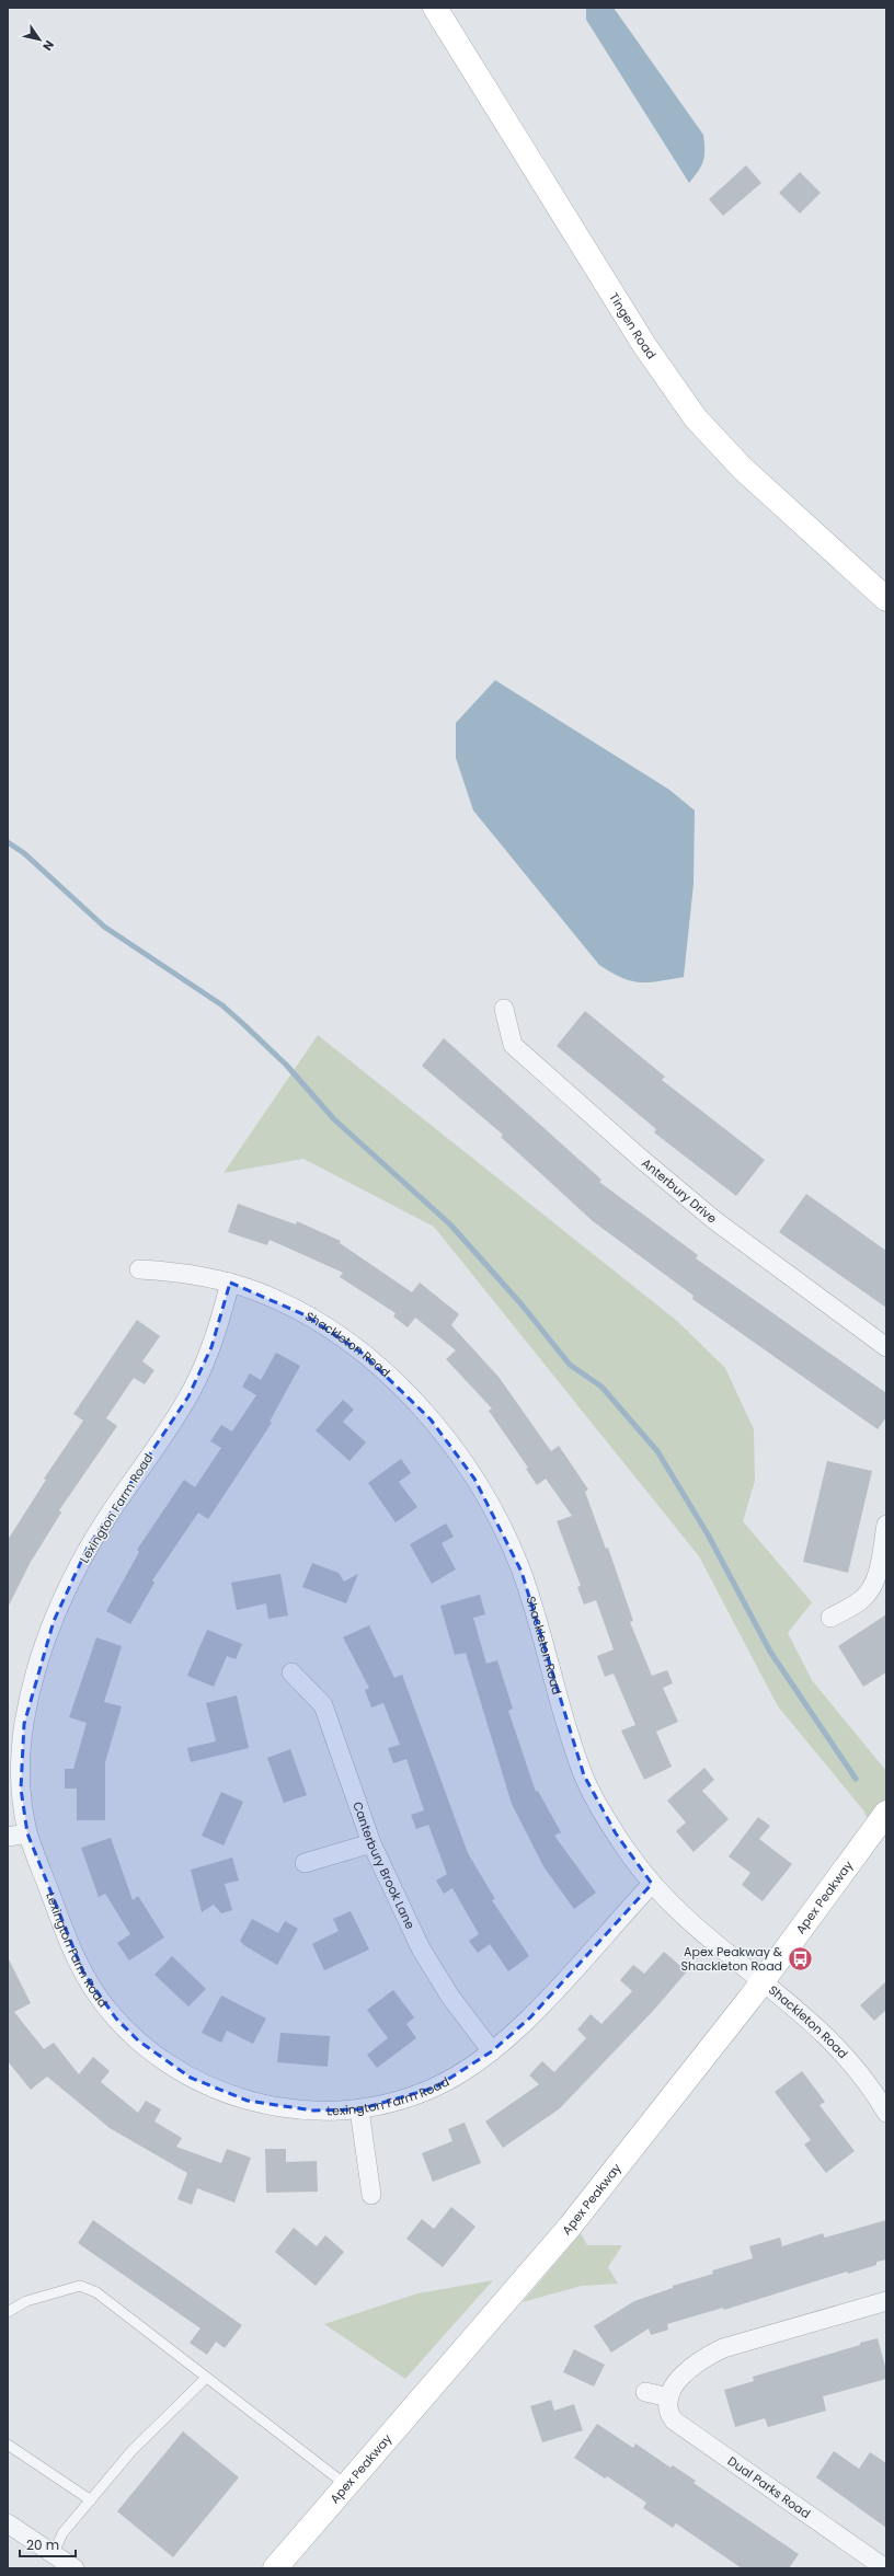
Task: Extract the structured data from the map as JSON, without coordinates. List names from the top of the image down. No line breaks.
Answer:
{"streets":{"main road":["Tingen Road","Apex Peakway"],"street":["Anterbury Drive","Shackleton Road","Lexington Farm Road","Canterbury Brook Lane","Dual Parks Road"]},"crossings":[["Shackleton Road","Lexington Farm Road"],["Shackleton Road","Apex Peakway"],["Lexington Farm Road","Canterbury Brook Lane"]],"places":{"bus stop":["Apex Peakway & Shackleton Road"]},"scale_bar":"20 m","north":"bottom right"}
